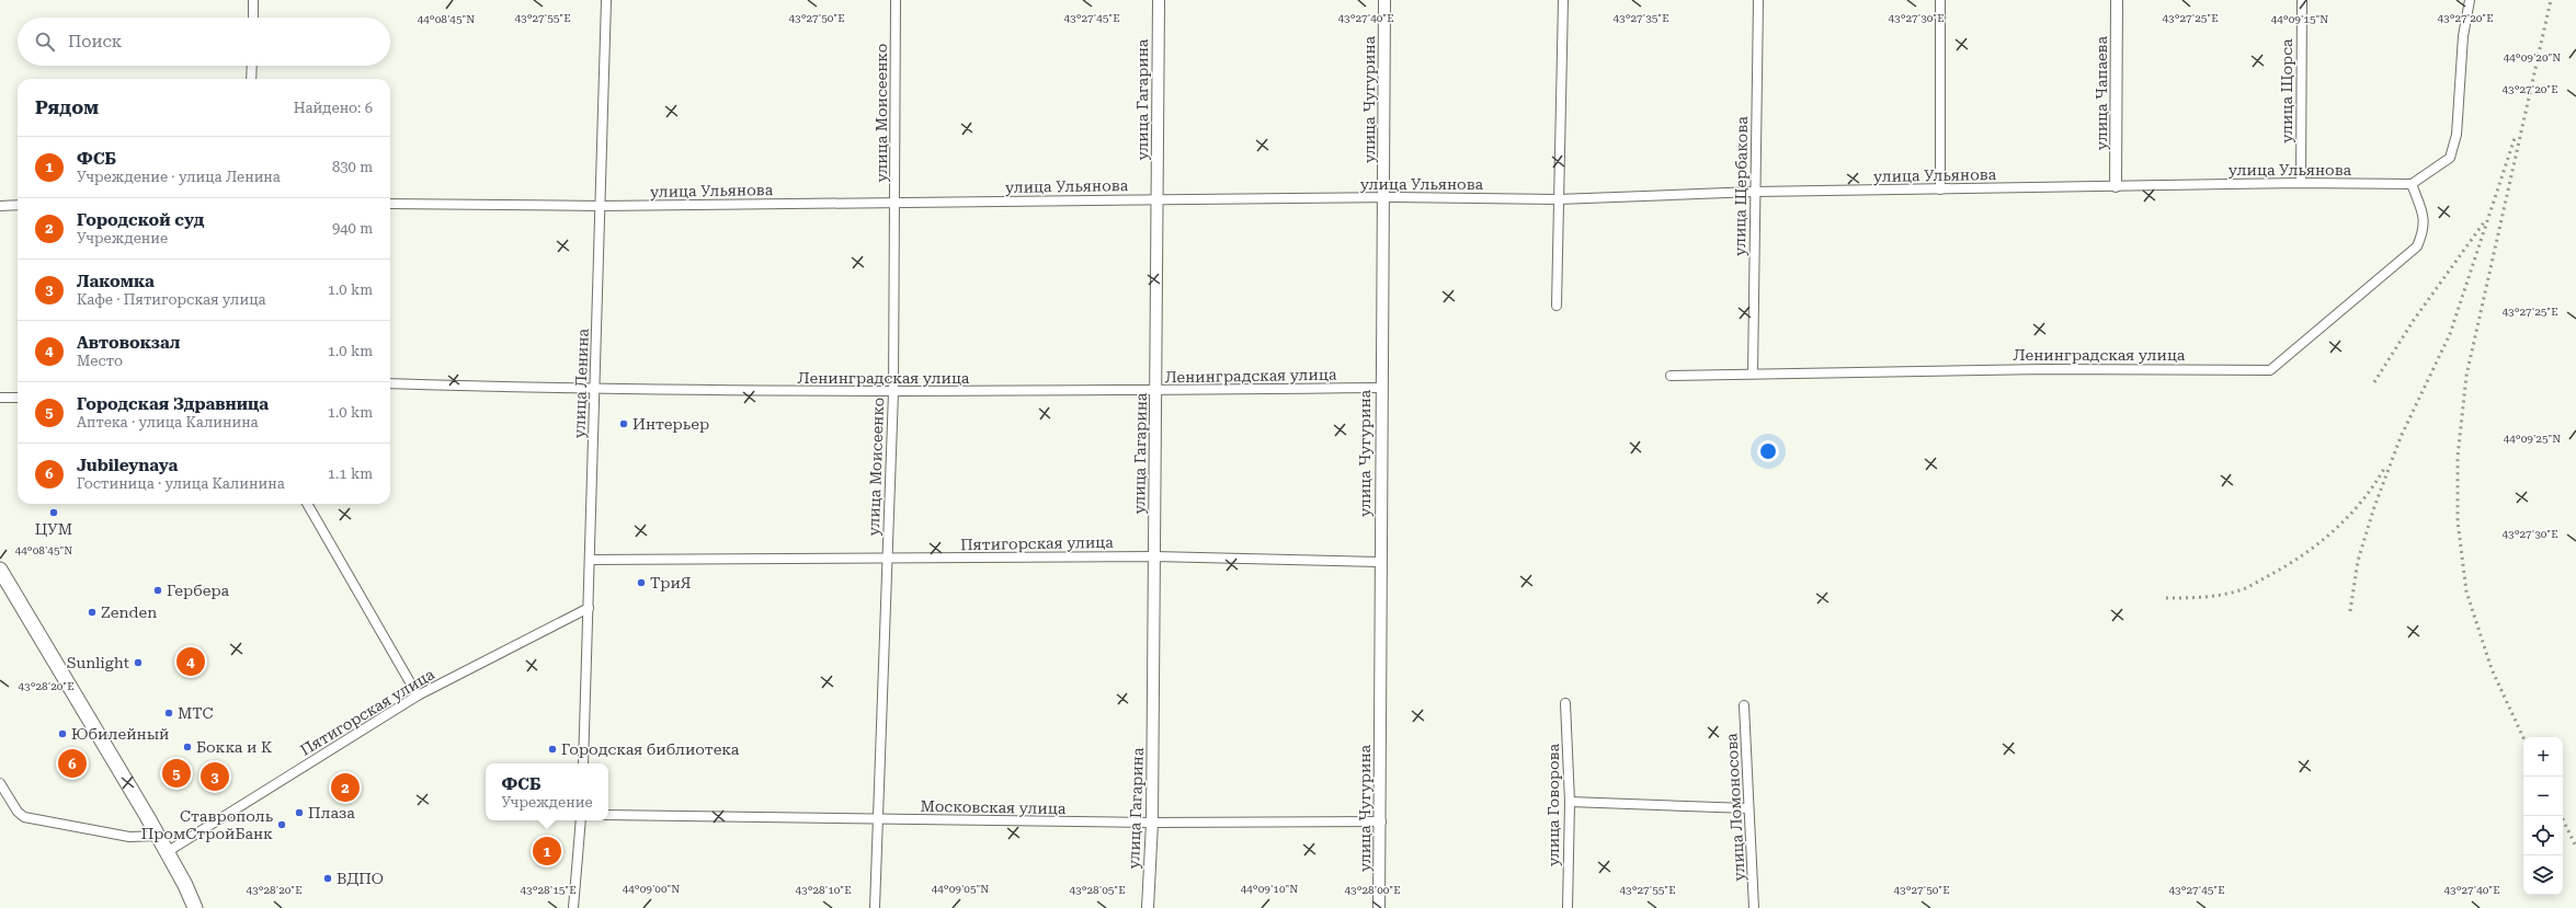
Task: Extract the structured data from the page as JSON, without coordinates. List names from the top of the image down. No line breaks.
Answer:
{"streets":{"street":["улица Щорса","улица Чапаева","улица Гагарина","улица Чугурина","улица Моисеенко","улица Ульянова","улица Щербакова","Ленинградская улица","улица Ленина","Пятигорская улица","улица Говорова","Московская улица","улица Ломоносова"]},"crossings":[["улица Щорса","улица Ульянова"],["улица Чапаева","улица Ульянова"],["улица Гагарина","улица Ульянова"],["улица Гагарина","Ленинградская улица"],["улица Гагарина","Пятигорская улица"],["улица Гагарина","Московская улица"],["улица Чугурина","улица Ульянова"],["улица Чугурина","Ленинградская улица"],["улица Чугурина","Пятигорская улица"],["улица Чугурина","Московская улица"],["улица Моисеенко","улица Ульянова"],["улица Моисеенко","Ленинградская улица"],["улица Моисеенко","Пятигорская улица"],["улица Моисеенко","Московская улица"],["улица Ульянова","улица Щербакова"],["улица Ульянова","Ленинградская улица"],["улица Ульянова","улица Ленина"],["улица Щербакова","Ленинградская улица"],["Ленинградская улица","улица Ленина"],["улица Ленина","Пятигорская улица"]],"places":["Интерьер","ЦУМ","ТриЯ","Гербера","Zenden","Sunlight","МТС","Юбилейный","Бокка и К","Городская библиотека","Плаза","Ставрополь ПромСтройБанк","ВДПО"],"page":{"search":"Поиск","heading":["Рядом","Найдено: 6"],"list":[{"mark":"1","name":"ФСБ","note":"Учреждение · улица Ленина","value":"830 m"},{"mark":"2","name":"Городской суд","note":"Учреждение","value":"940 m"},{"mark":"3","name":"Лакомка","note":"Кафе · Пятигорская улица","value":"1.0 km"},{"mark":"4","name":"Автовокзал","note":"Место","value":"1.0 km"},{"mark":"5","name":"Городская Здравница","note":"Аптека · улица Калинина","value":"1.0 km"},{"mark":"6","name":"Jubileynaya","note":"Гостиница · улица Калинина","value":"1.1 km"}],"pins":["4","6","5","3","2","1"],"map_buttons":["+","−"],"popup":["ФСБ","Учреждение"]},"coordinates":["43°27'20\"E","43°27'45\"E","43°27'40\"E","43°27'35\"E","43°27'55\"E","43°27'50\"E","43°27'30\"E","43°27'25\"E","44°08'45\"N","44°09'15\"N","44°09'20\"N","44°09'25\"N","43°28'20\"E","44°09'00\"N","44°09'05\"N","44°09'10\"N","43°28'15\"E","43°28'10\"E","43°28'05\"E","43°28'00\"E"]}
